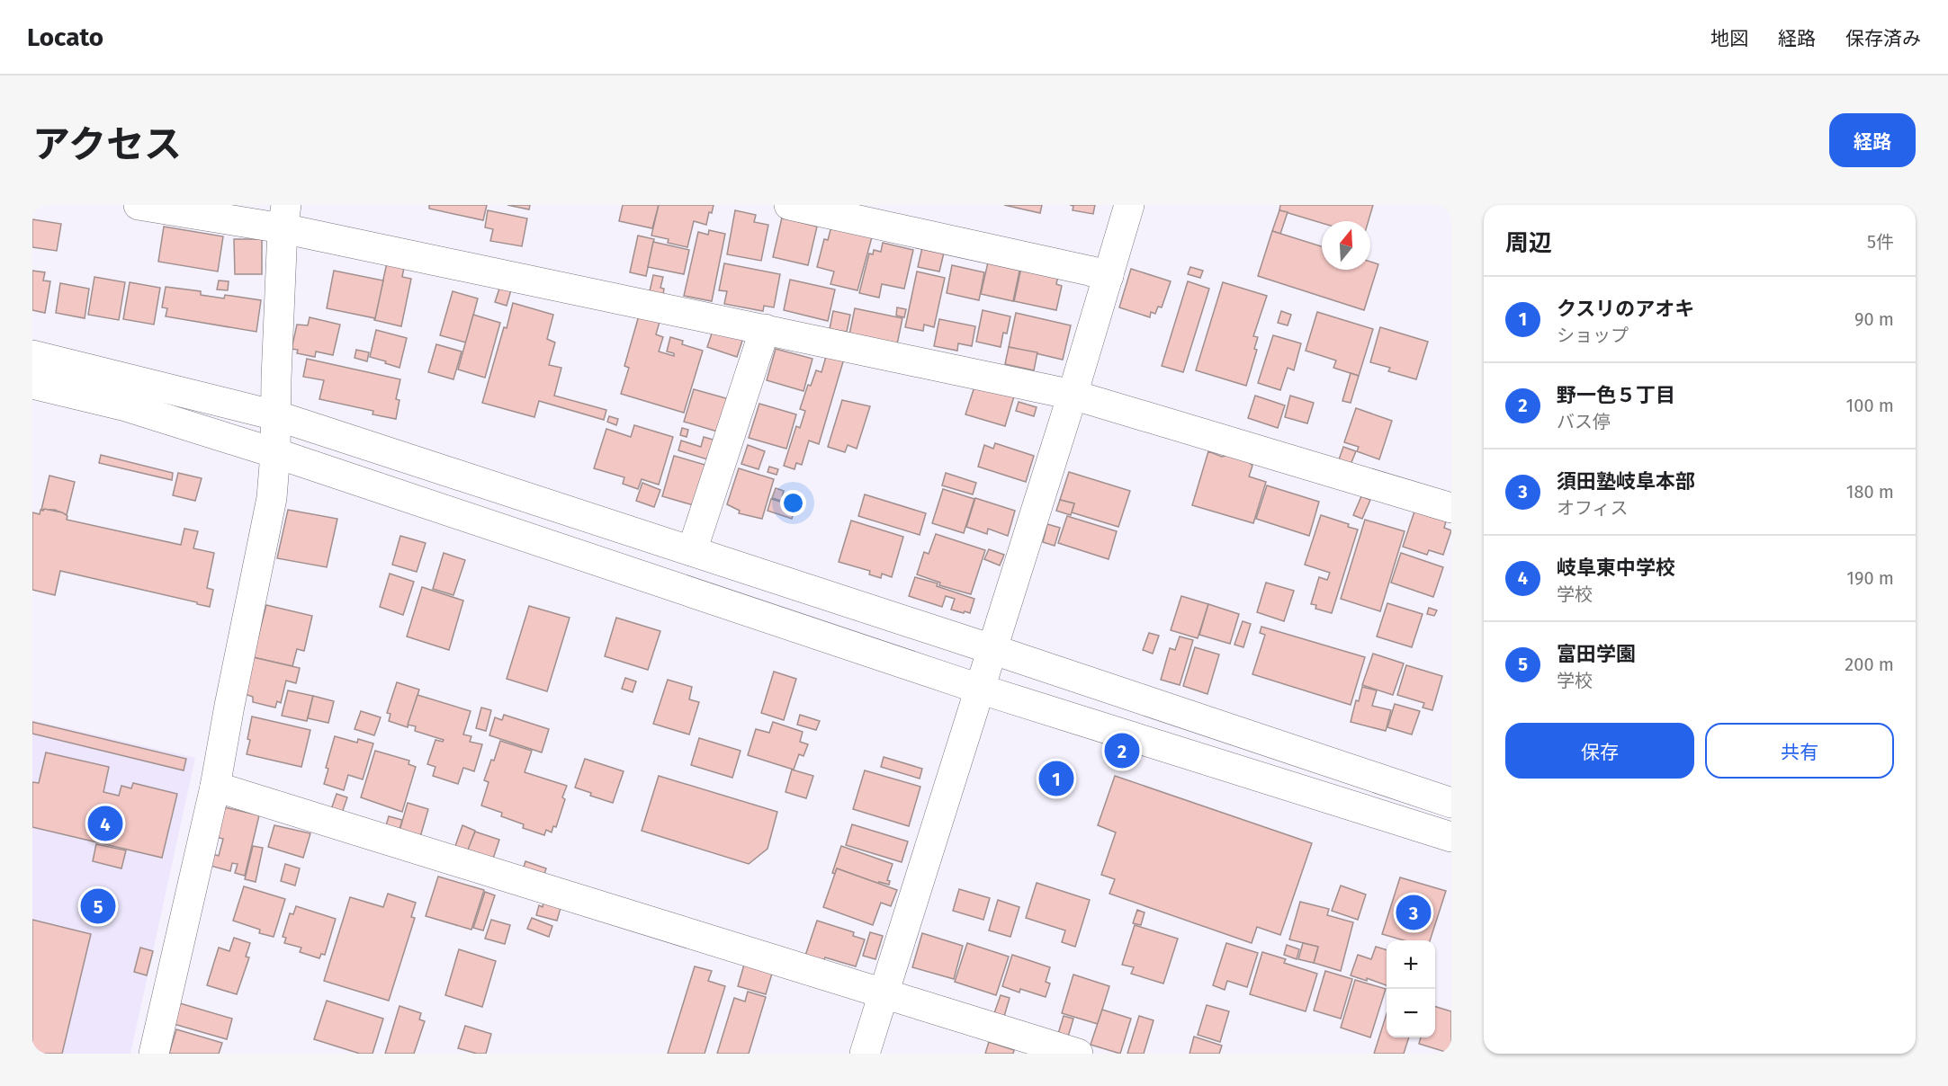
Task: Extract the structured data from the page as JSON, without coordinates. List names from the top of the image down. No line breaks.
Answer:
{"north":"top","page":{"header":"Locato","nav":["地図","経路","保存済み"],"title":"アクセス","buttons":["経路",["保存","共有"]],"heading":["周辺","5件"],"list":[{"mark":"1","name":"クスリのアオキ","note":"ショップ","value":"90 m"},{"mark":"2","name":"野一色５丁目","note":"バス停","value":"100 m"},{"mark":"3","name":"須田塾岐阜本部","note":"オフィス","value":"180 m"},{"mark":"4","name":"岐阜東中学校","note":"学校","value":"190 m"},{"mark":"5","name":"富田学園","note":"学校","value":"200 m"}],"pins":["2","1","4","5","3"],"map_buttons":["+","−"]}}
